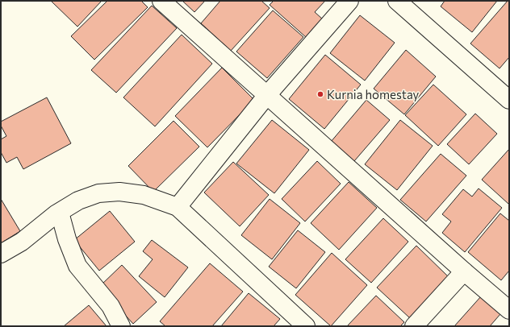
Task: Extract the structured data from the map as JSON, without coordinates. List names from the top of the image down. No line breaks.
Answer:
{"places":["Kurnia homestay"]}
